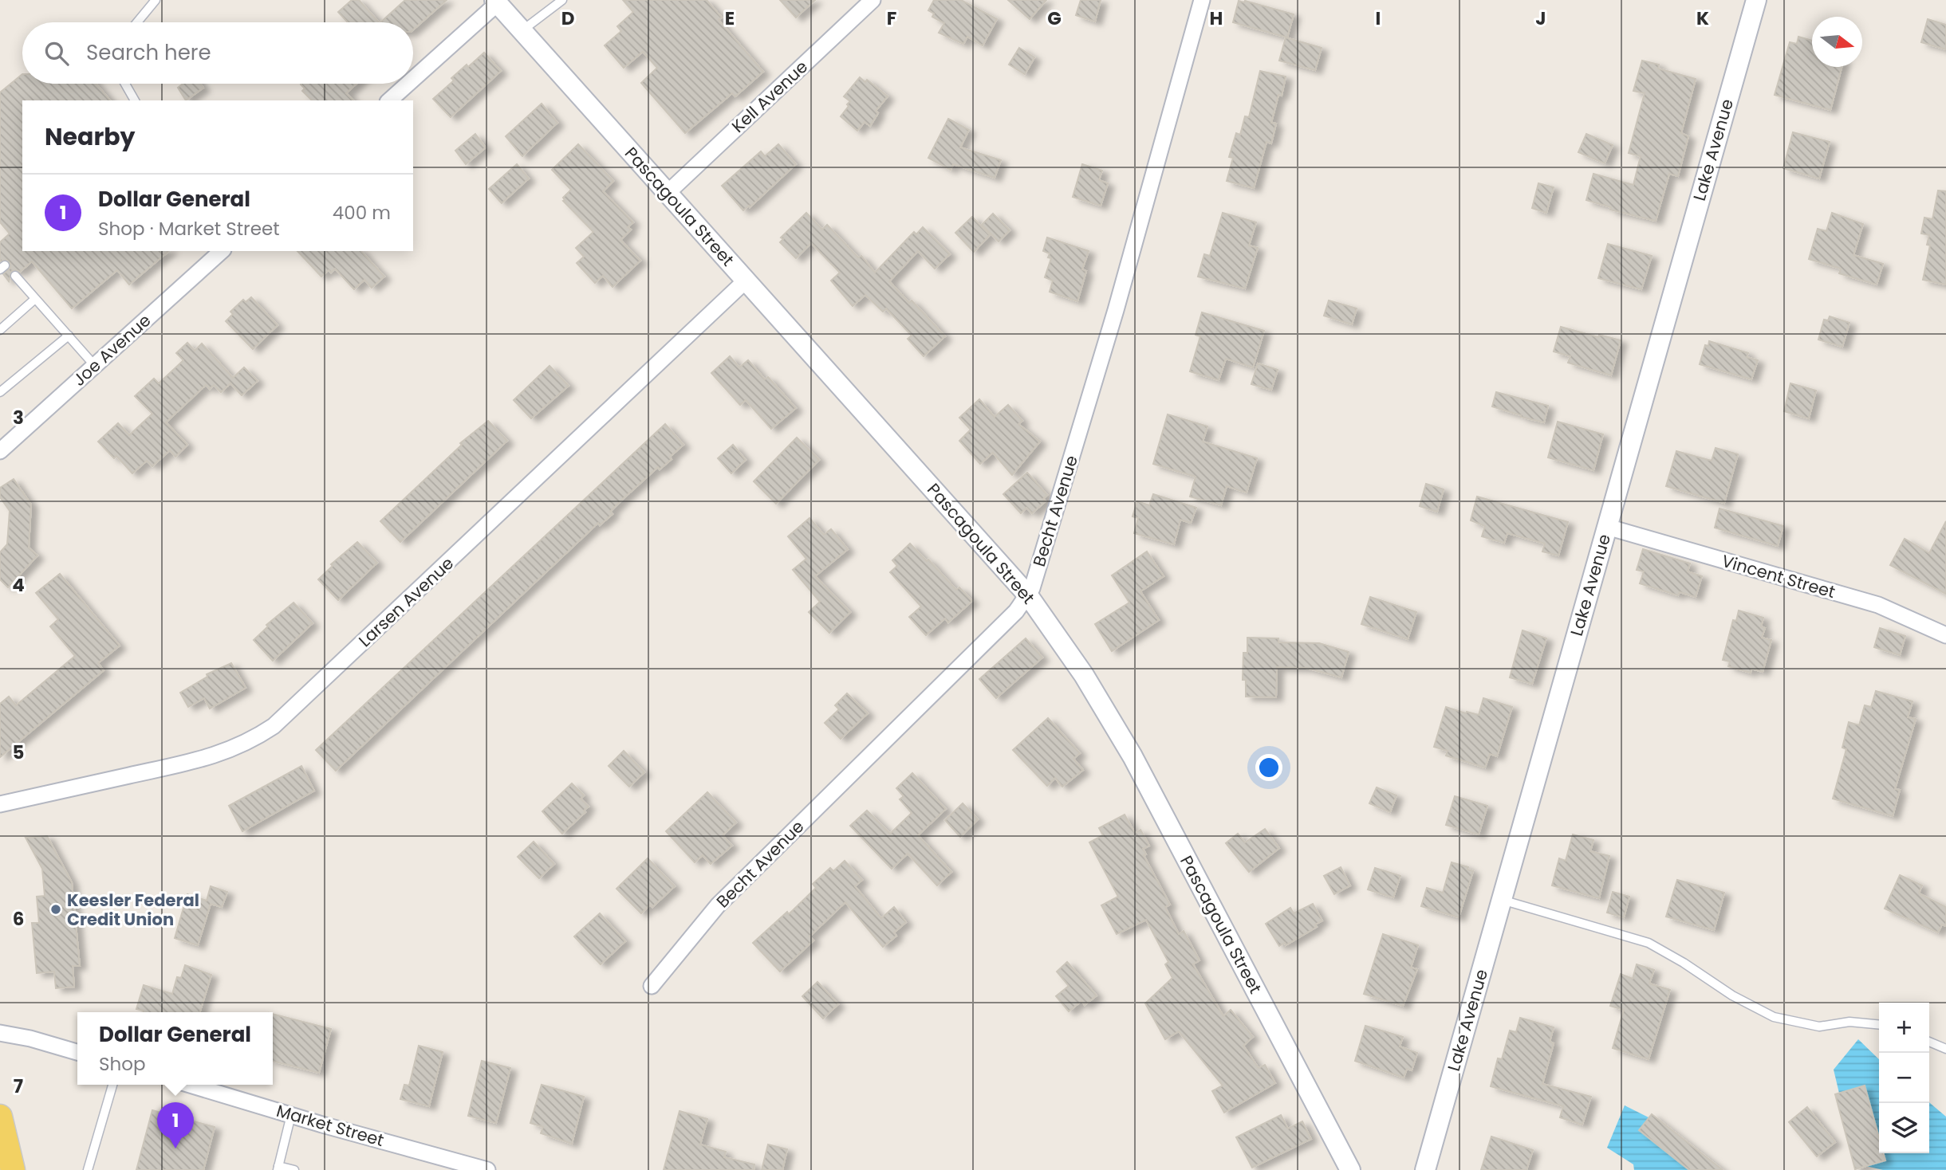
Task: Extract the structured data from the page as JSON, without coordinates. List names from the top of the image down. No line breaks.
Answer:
{"streets":{"street":["Kell Avenue","Lake Avenue","Pascagoula Street","Joe Avenue","Becht Avenue","Vincent Street","Larsen Avenue","Market Street"]},"crossings":[["Kell Avenue","Pascagoula Street"],["Lake Avenue","Vincent Street"],["Pascagoula Street","Becht Avenue"],["Pascagoula Street","Larsen Avenue"]],"places":["Keesler Federal Credit Union"],"north":"right","page":{"search":"Search here","heading":"Nearby","list":[{"mark":"1","name":"Dollar General","note":"Shop · Market Street","value":"400 m"}],"map_buttons":["+","−"],"popup":["Dollar General","Shop"],"pins":"1"},"grid":{"columns":["D","E","F","G","H","I","J","K"],"rows":["3","4","5","6","7"]}}
